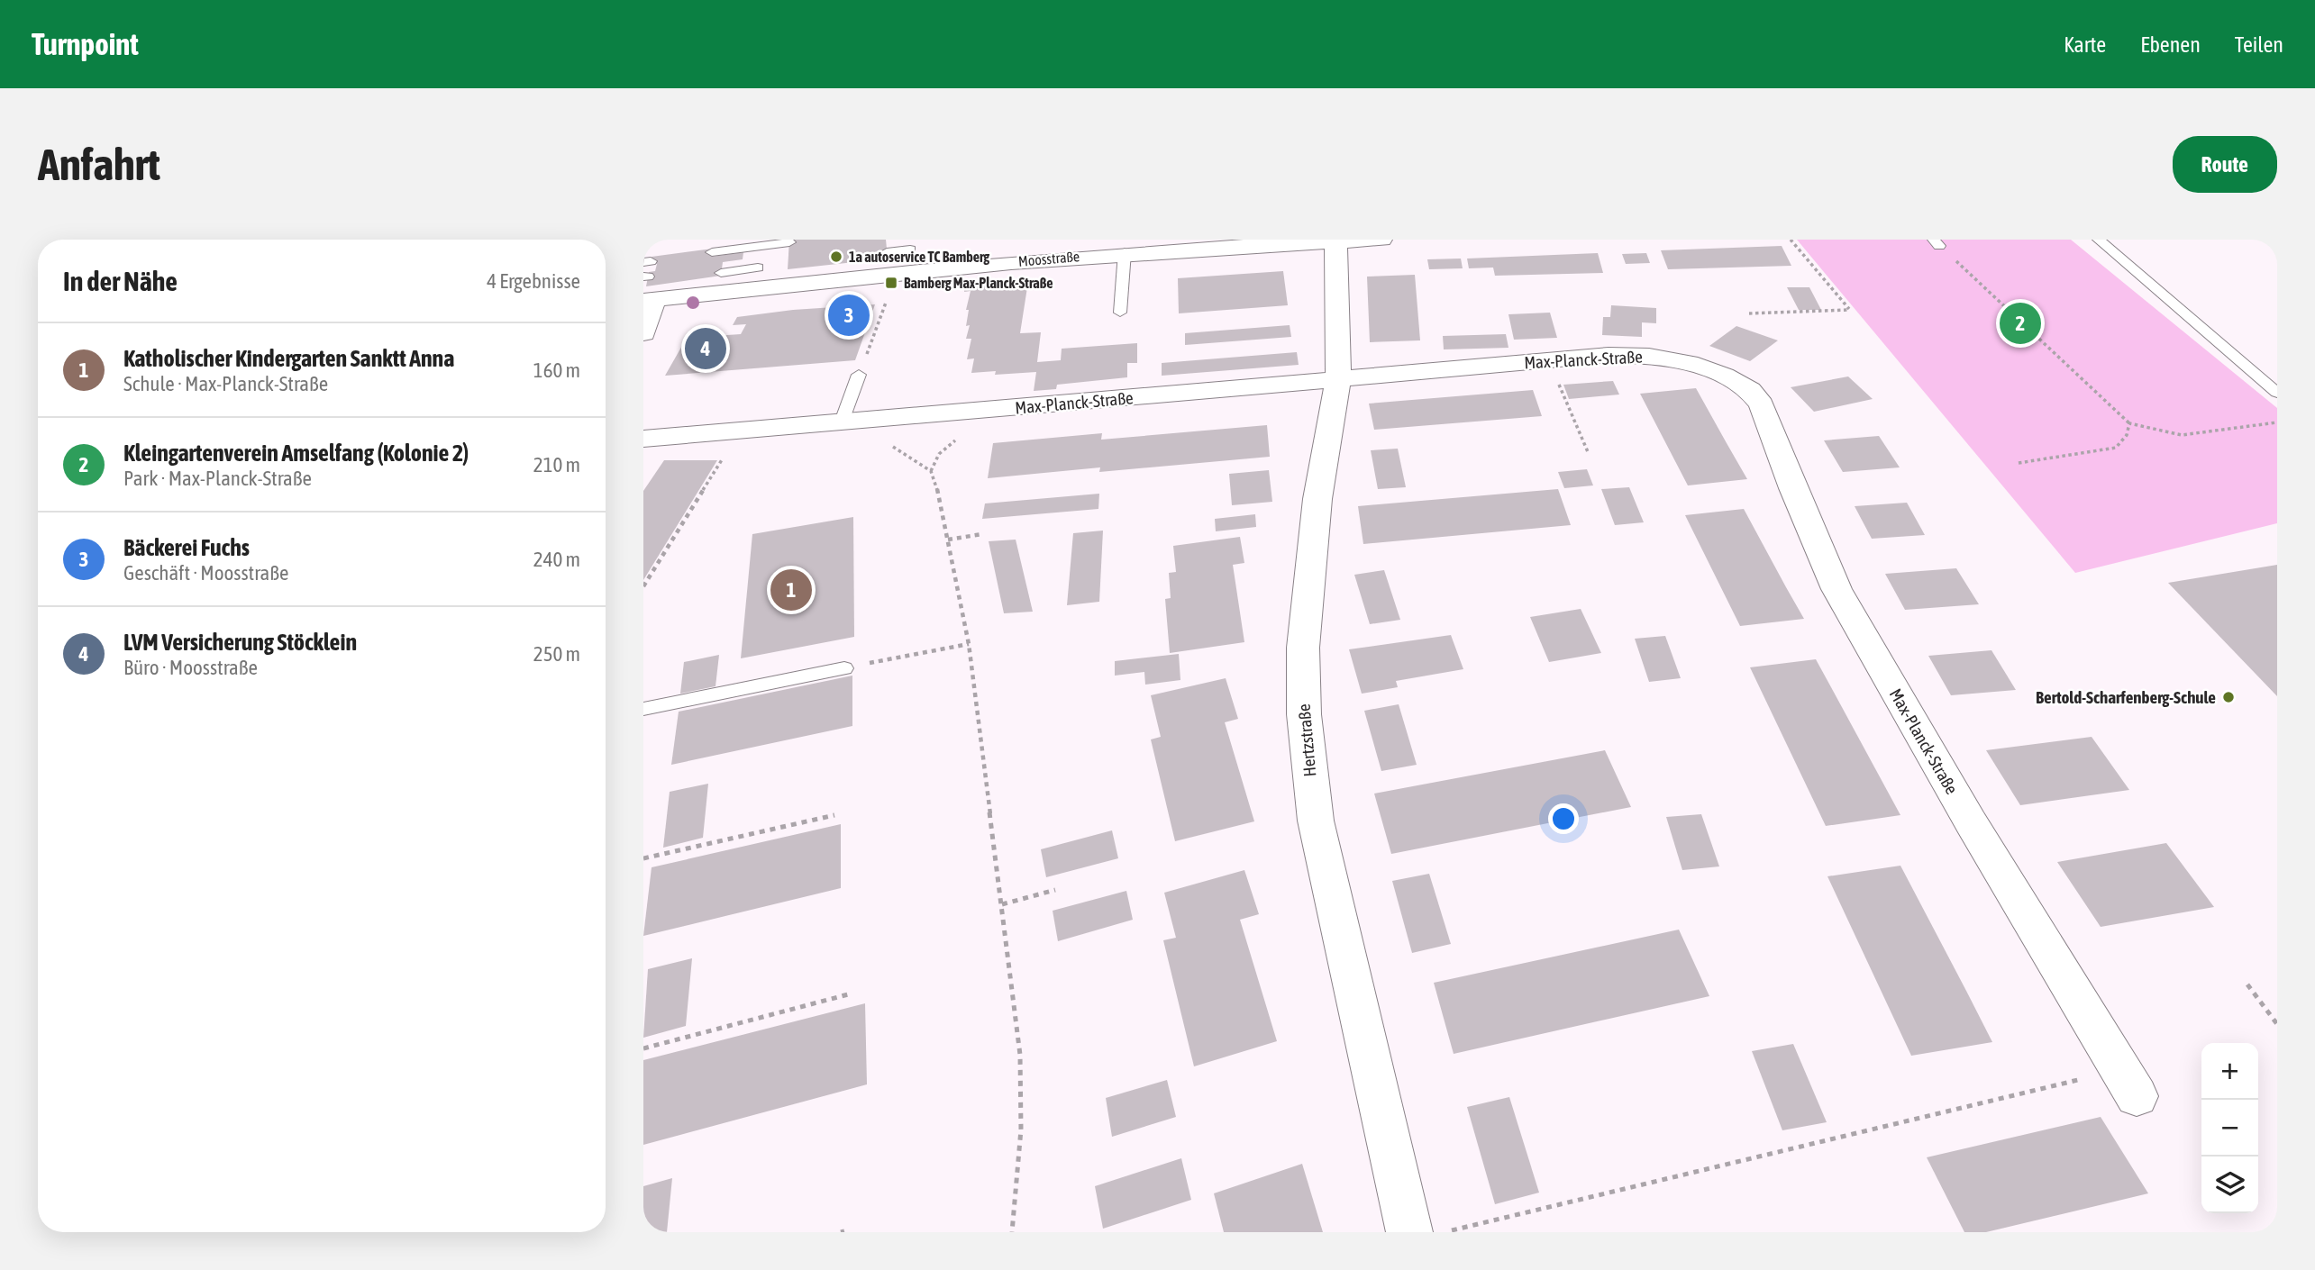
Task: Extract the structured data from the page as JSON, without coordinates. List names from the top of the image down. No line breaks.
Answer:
{"streets":{"street":["Moosstraße","Max-Planck-Straße","Hertzstraße"]},"crossings":[["Moosstraße","Hertzstraße"],["Max-Planck-Straße","Hertzstraße"]],"places":{"other":["1a autoservice TC Bamberg","Bertold-Scharfenberg-Schule"],"transit":["Bamberg Max-Planck-Straße"]},"page":{"header":"Turnpoint","nav":["Karte","Ebenen","Teilen"],"buttons":"Route","title":"Anfahrt","heading":["In der Nähe","4 Ergebnisse"],"pins":["3","2","4","1"],"list":[{"mark":"1","name":"Katholischer Kindergarten Sanktt Anna","note":"Schule · Max-Planck-Straße","value":"160 m"},{"mark":"2","name":"Kleingartenverein Amselfang (Kolonie 2)","note":"Park · Max-Planck-Straße","value":"210 m"},{"mark":"3","name":"Bäckerei Fuchs","note":"Geschäft · Moosstraße","value":"240 m"},{"mark":"4","name":"LVM Versicherung Stöcklein","note":"Büro · Moosstraße","value":"250 m"}],"map_buttons":["+","−"]}}
